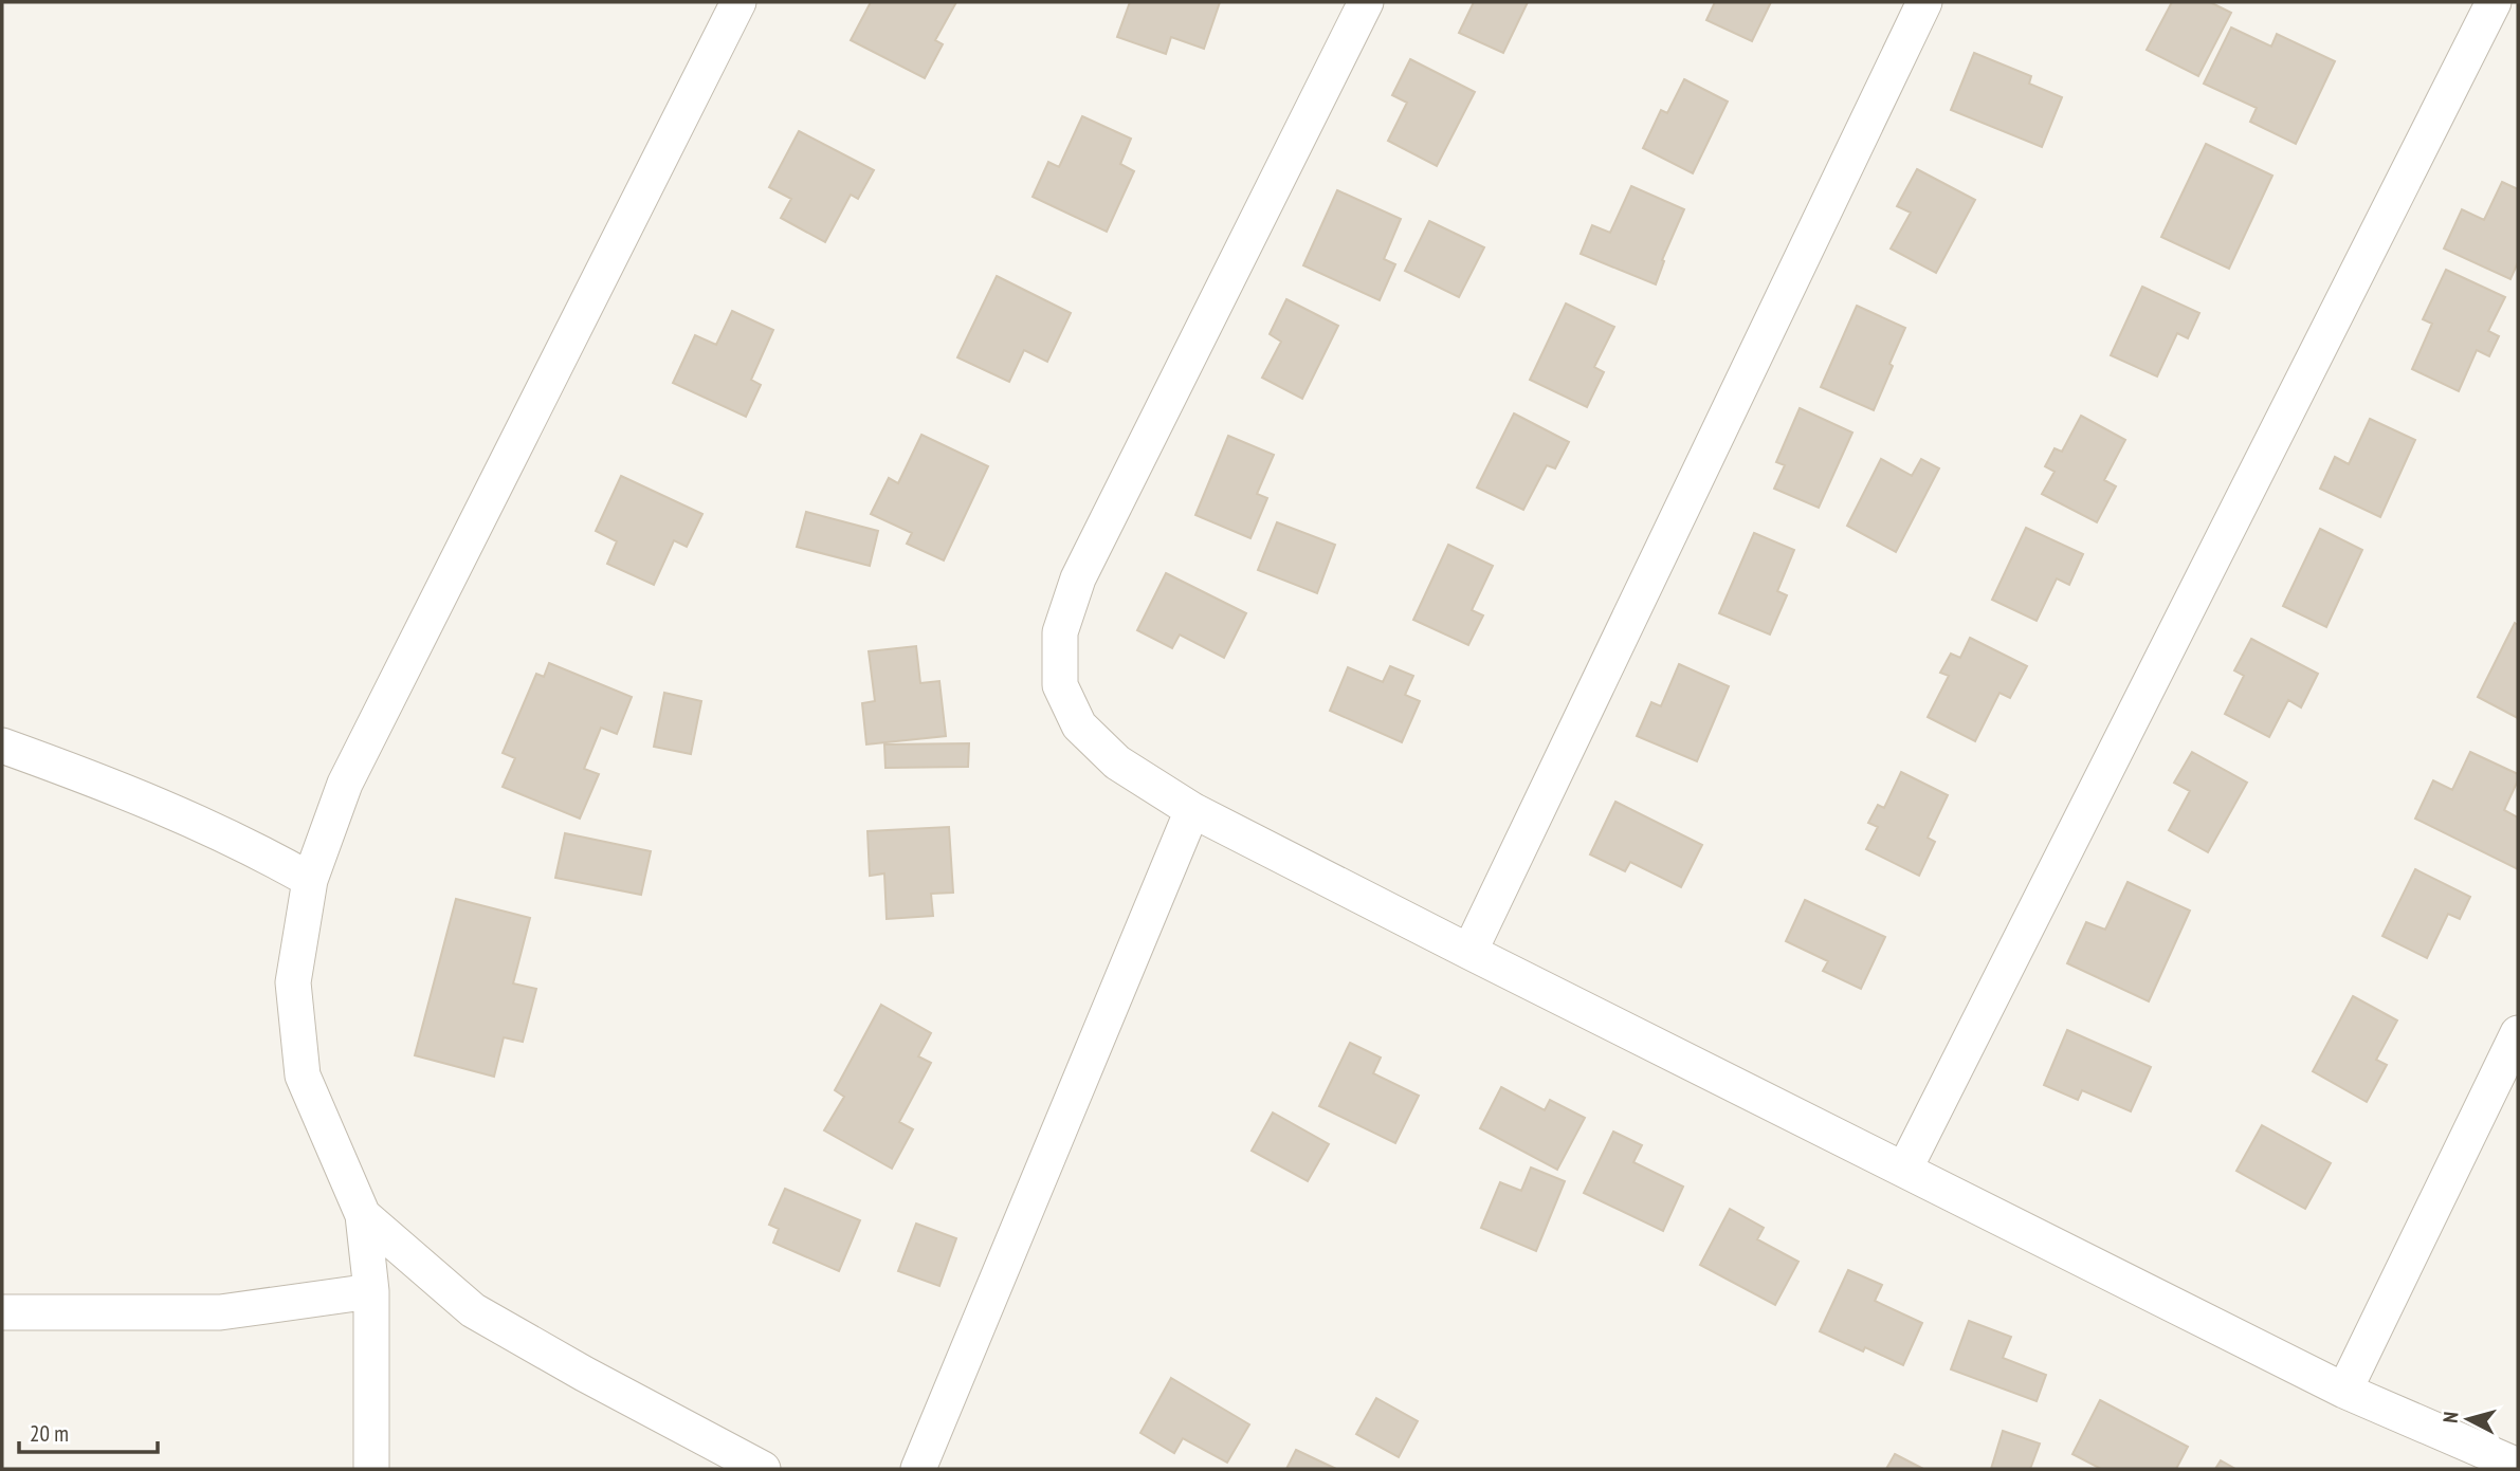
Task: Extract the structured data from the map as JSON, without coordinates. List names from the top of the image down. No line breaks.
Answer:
{"scale_bar":"20 m","north":"left"}
